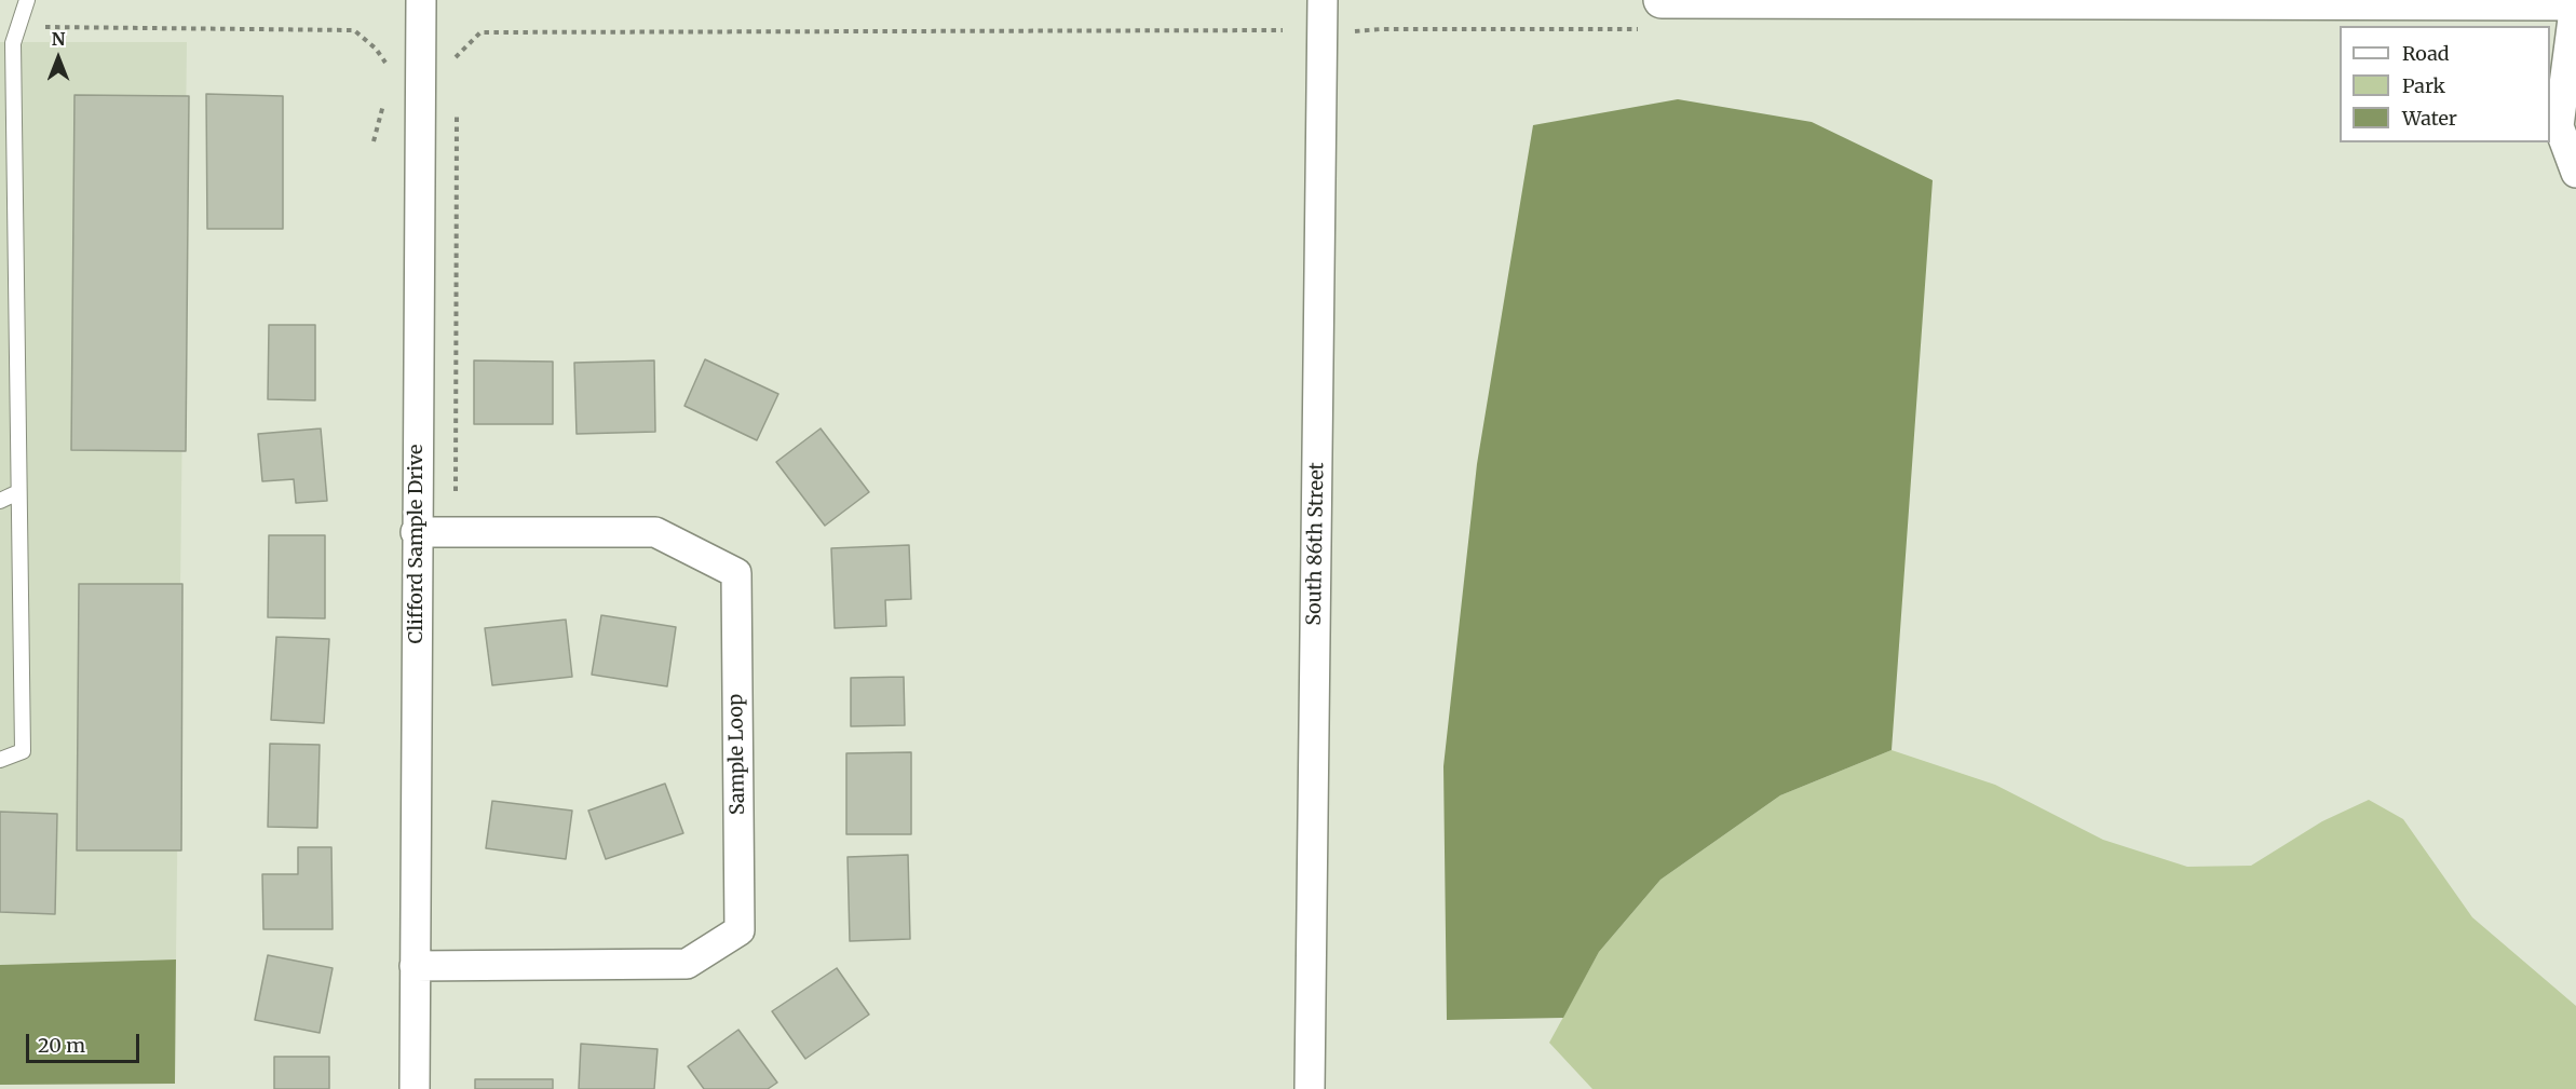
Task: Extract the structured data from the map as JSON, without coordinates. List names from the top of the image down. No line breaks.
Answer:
{"streets":{"street":["Clifford Sample Drive","South 86th Street","Sample Loop"]},"crossings":[["Clifford Sample Drive","Sample Loop"]],"legend":["Road","Park","Water"],"scale_bar":"20 m","north":"top"}
